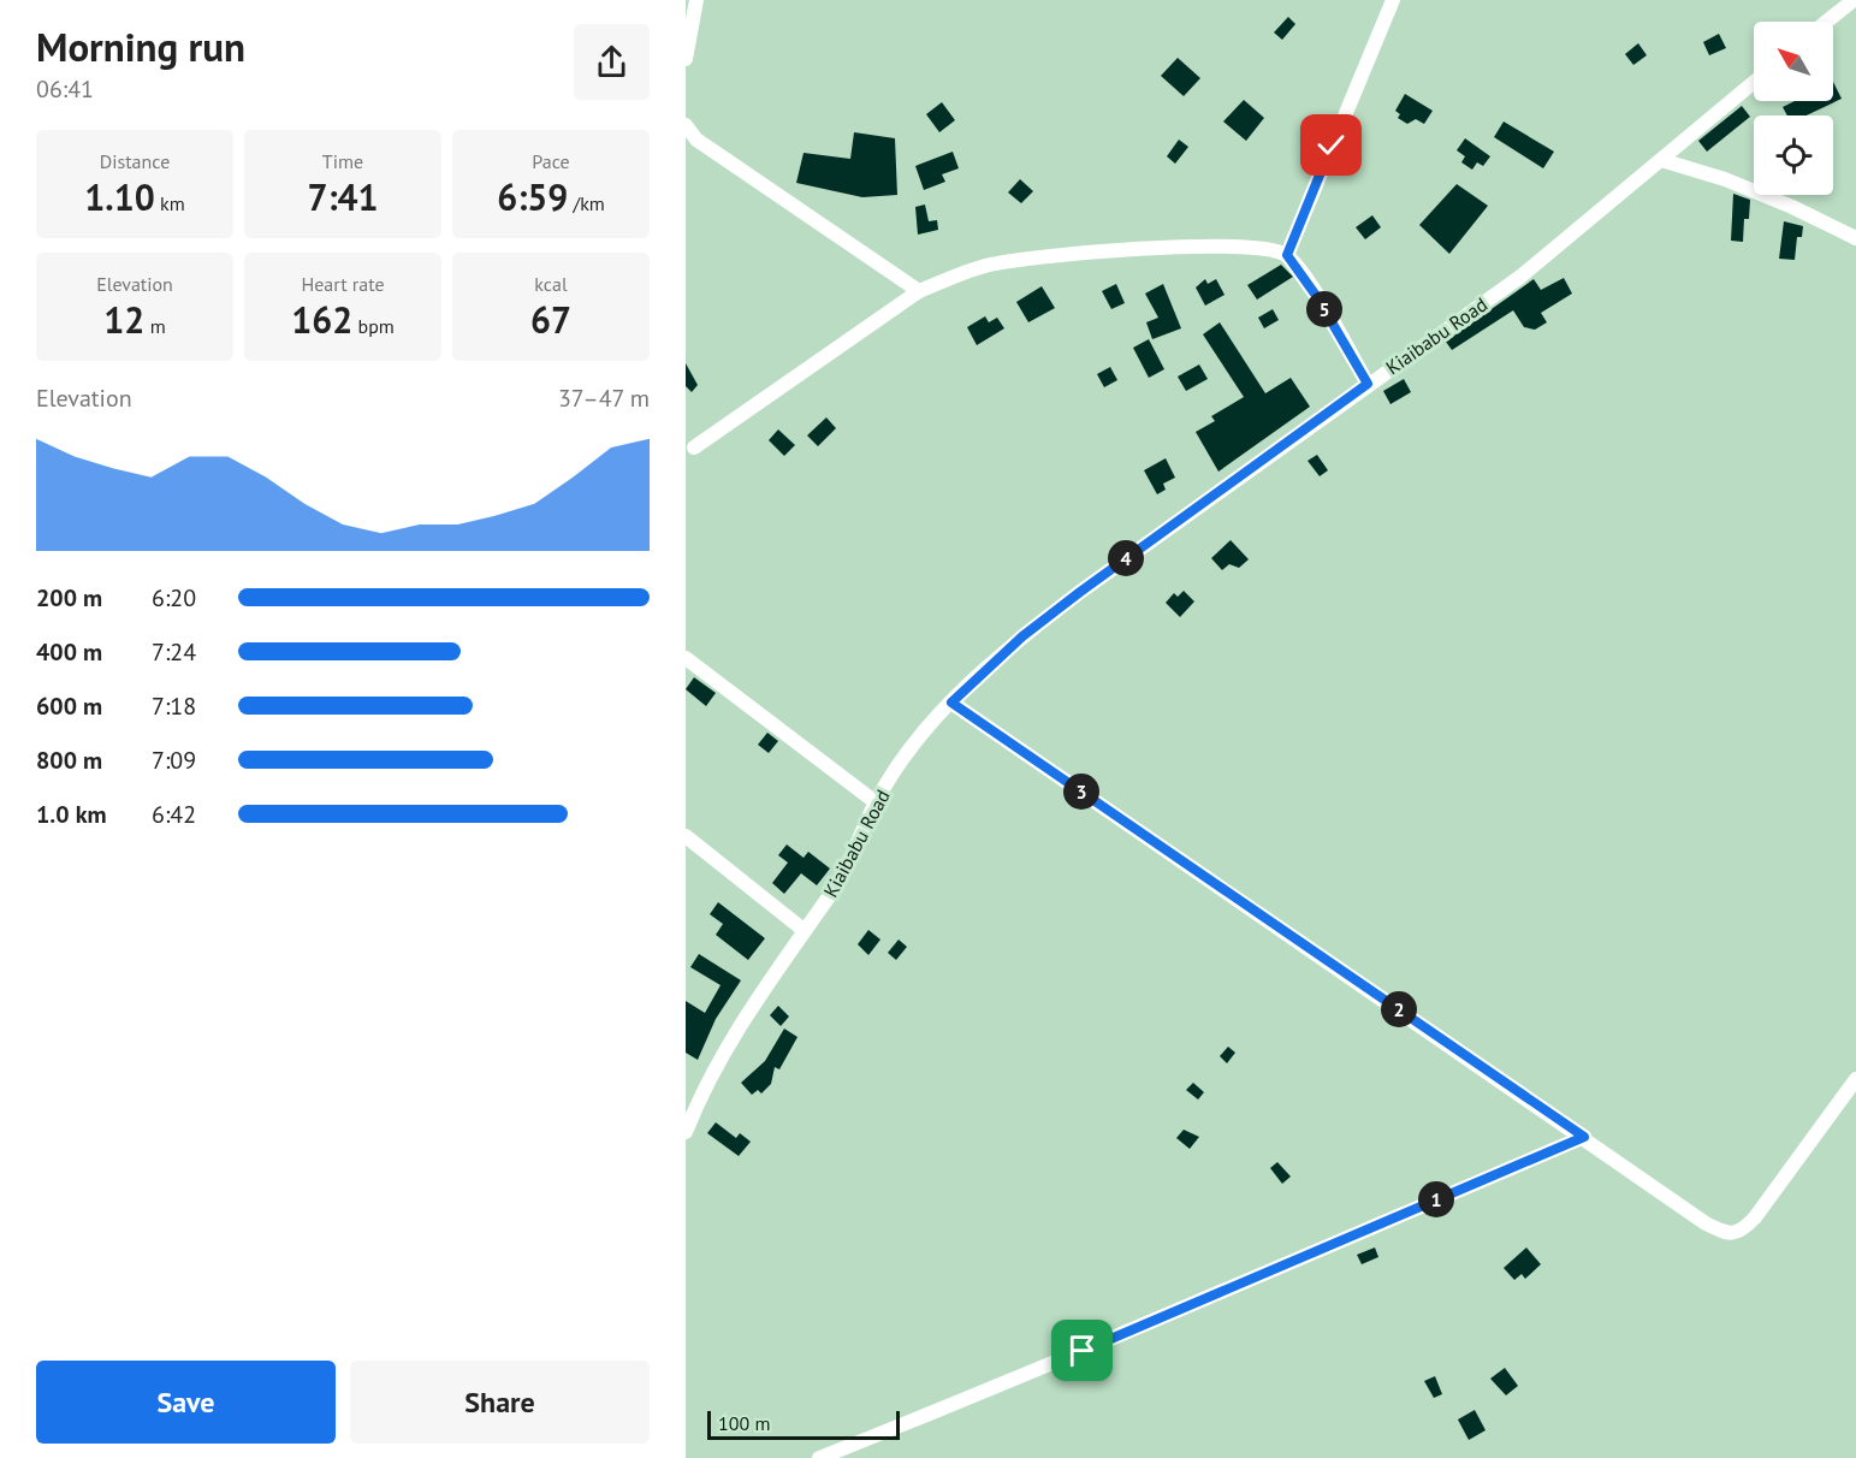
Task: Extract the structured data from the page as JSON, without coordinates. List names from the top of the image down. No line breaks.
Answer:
{"streets":{"street":["Kiaibabu Road"]},"scale_bar":"100 m","north":"top left","page":{"heading":["Morning run","06:41"],"stats":[["Distance","1.10 km"],["Time","7:41"],["Pace","6:59 /km"],["Elevation","12 m"],["Heart rate","162 bpm"],["kcal","67"]],"pins":["5","4","3","2","1"],"chart":["Elevation","37–47 m"],"list":[{"name":"200 m","note":"6:20"},{"name":"400 m","note":"7:24"},{"name":"600 m","note":"7:18"},{"name":"800 m","note":"7:09"},{"name":"1.0 km","note":"6:42"}],"buttons":["Save","Share"],"scale":"100 m"}}
